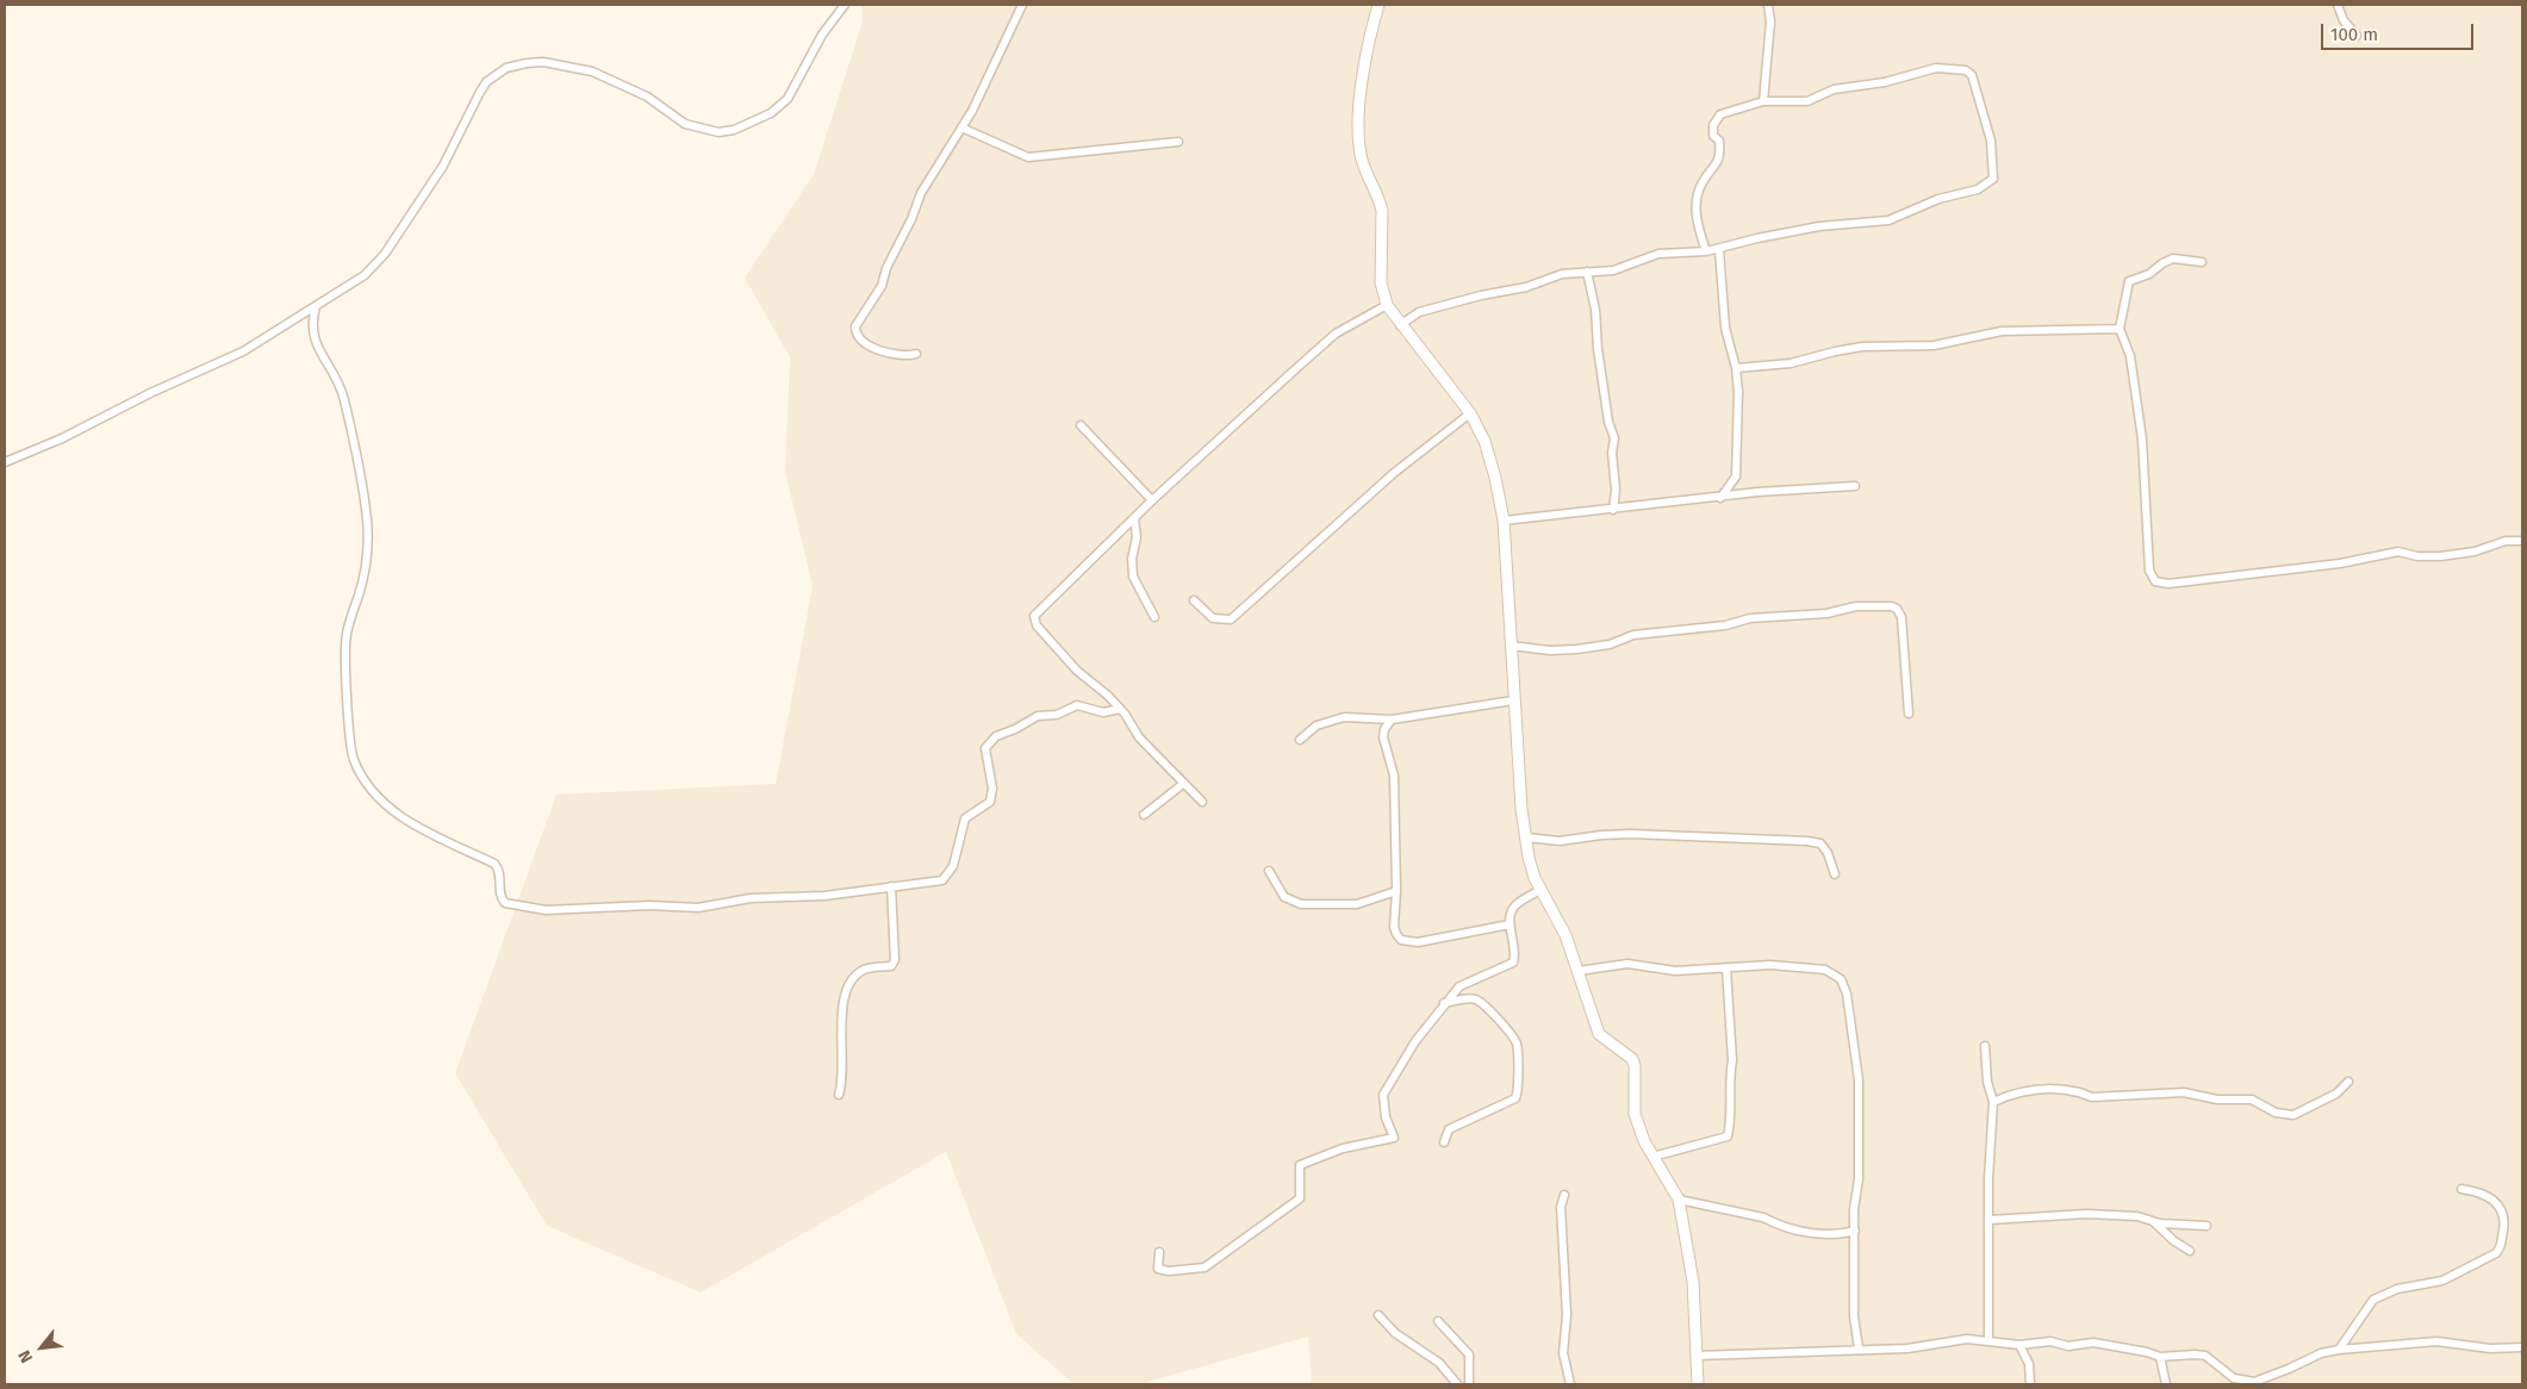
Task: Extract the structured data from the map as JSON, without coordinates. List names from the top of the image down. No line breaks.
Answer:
{"scale_bar":"100 m","north":"bottom left"}
